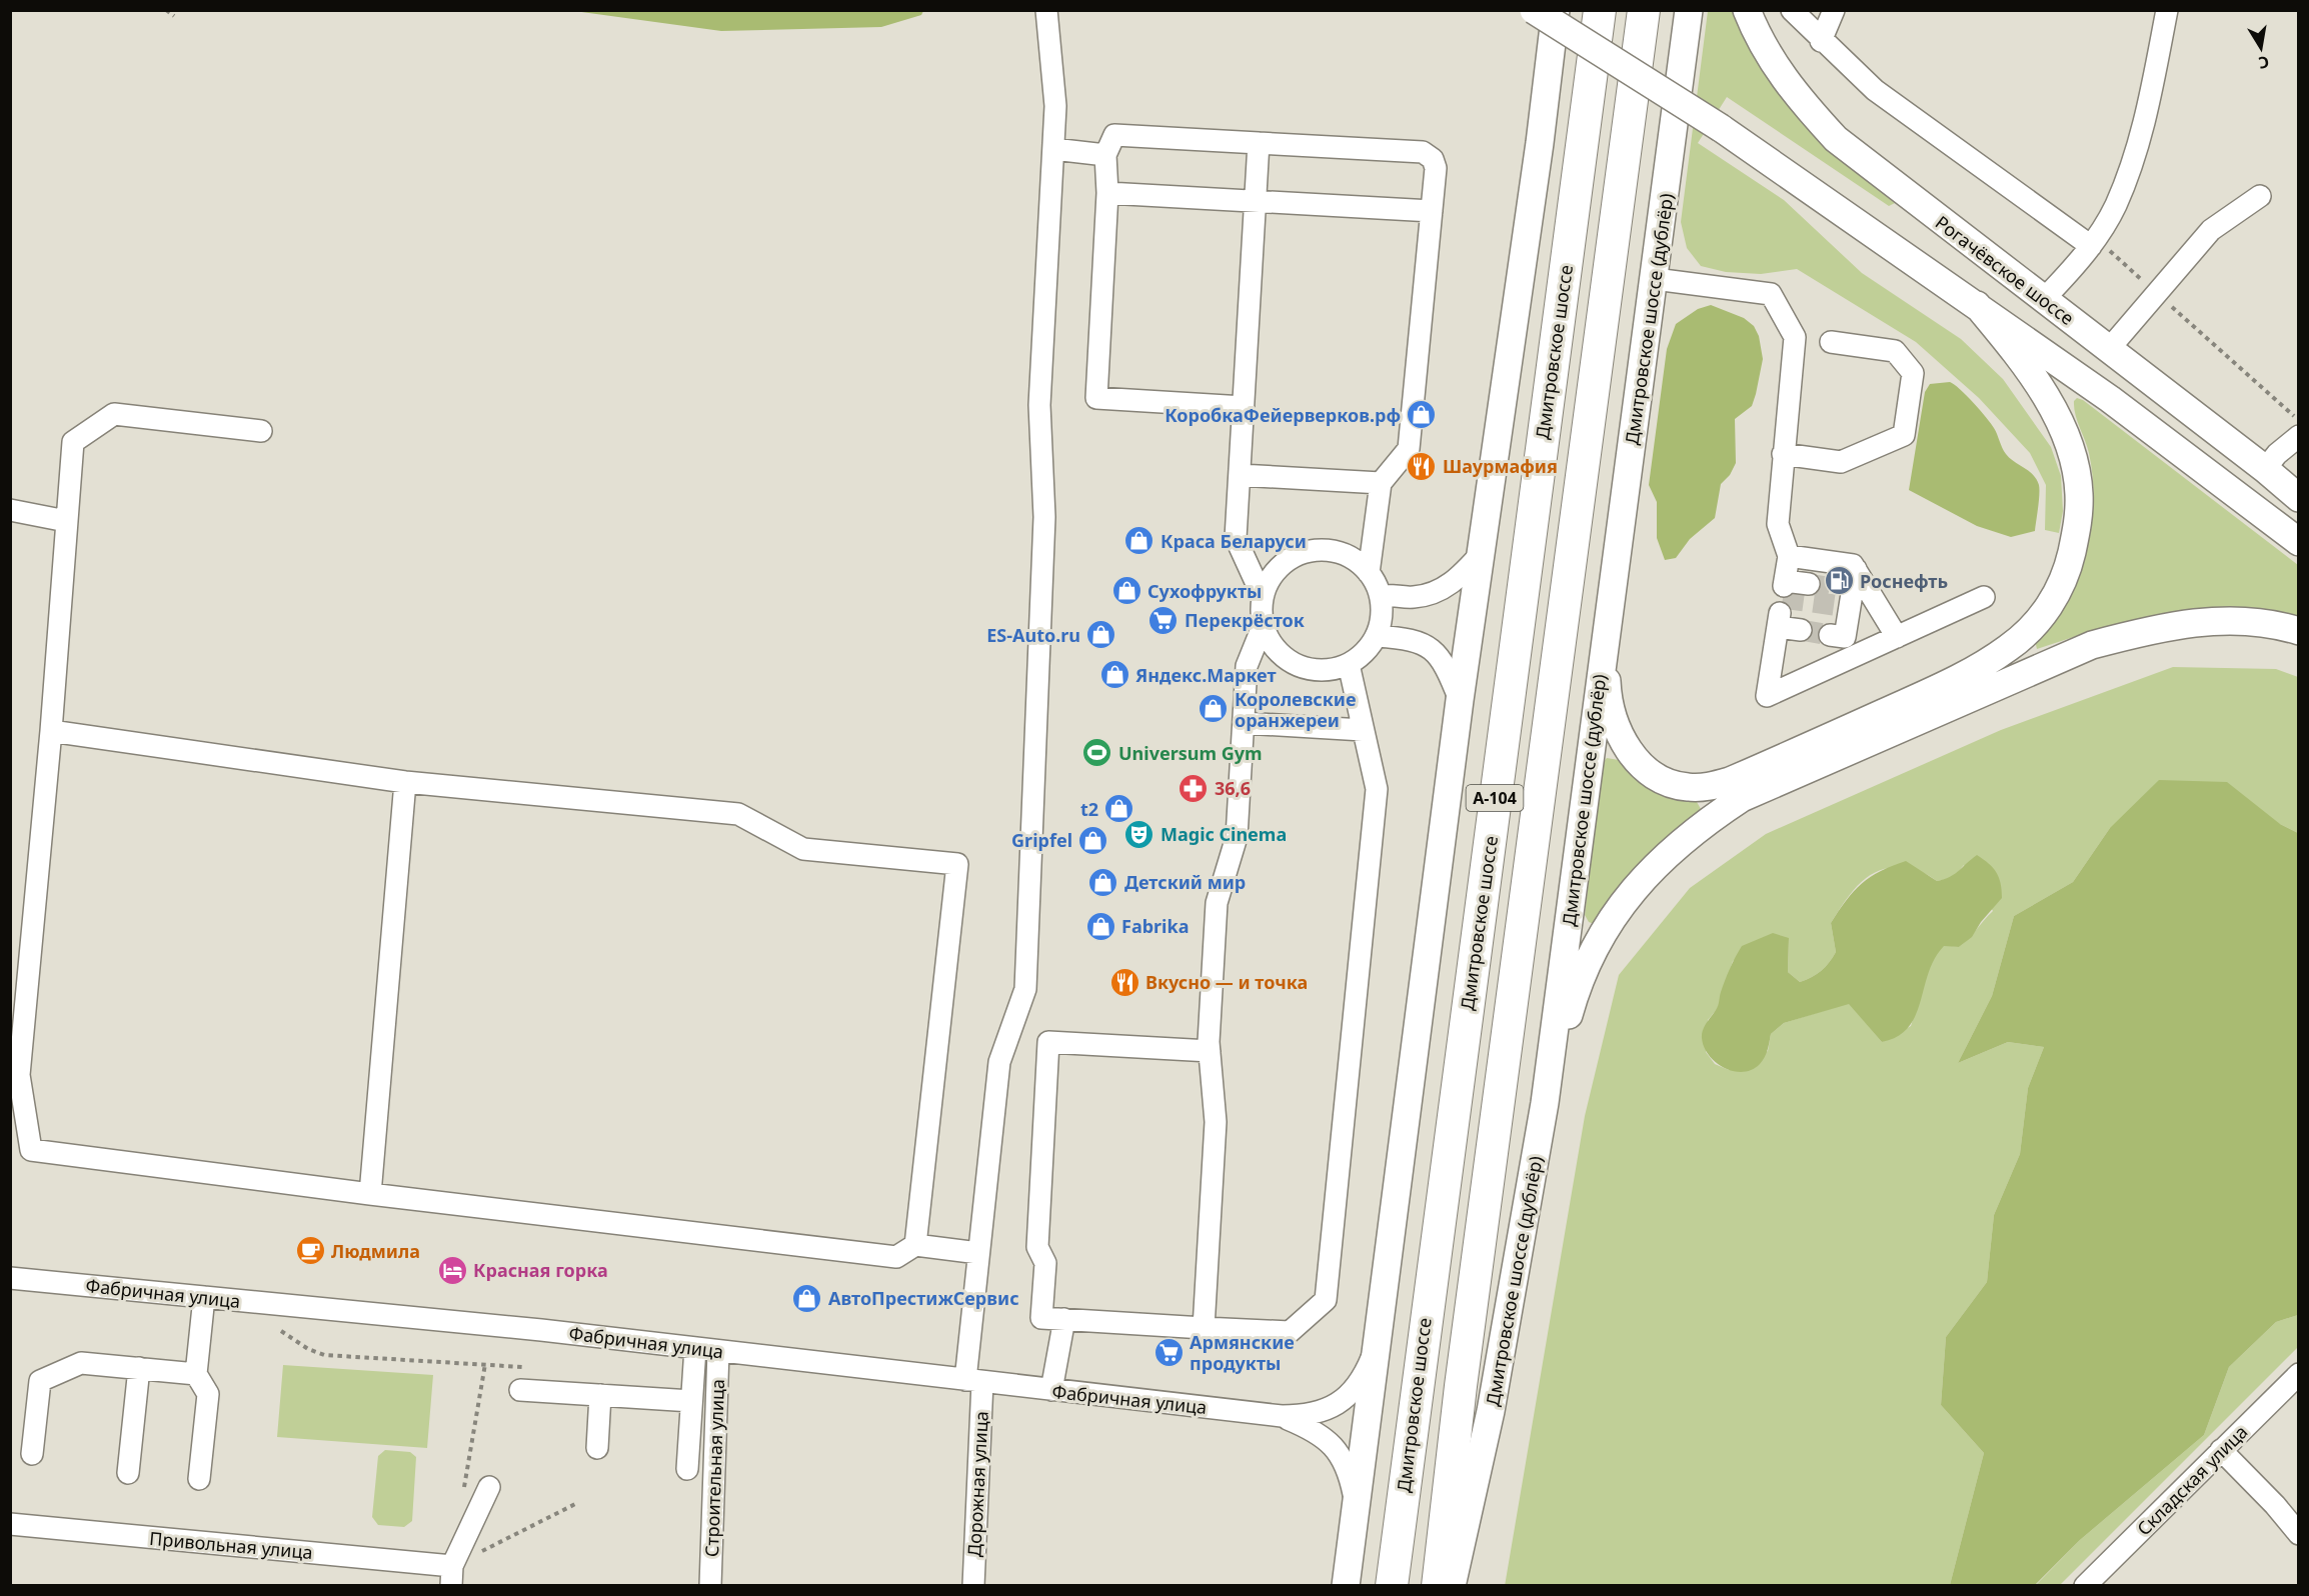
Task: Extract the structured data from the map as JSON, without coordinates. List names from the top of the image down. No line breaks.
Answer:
{"streets":{"highway":["Дмитровское шоссе","А-104"],"main road":["Рогачёвское шоссе","Дмитровское шоссе (дублёр)"],"street":["Фабричная улица","Строительная улица","Складская улица","Дорожная улица","Привольная улица"]},"crossings":[["Фабричная улица","Строительная улица"],["Фабричная улица","Дорожная улица"]],"places":{"shop":["КоробкаФейерверков.рф","Краса Беларуси","Сухофрукты","ES-Auto.ru","Яндекс.Маркет","Королевские оранжереи","t2","Gripfel","Детский мир","Fabrika","АвтоПрестижСервис"],"restaurant":["Шаурмафия","Вкусно — и точка"],"fuel station":["Роснефть"],"supermarket":["Перекрёсток","Армянские продукты"],"sports":["Universum Gym"],"pharmacy":["36,6"],"theatre":["Magic Cinema"],"cafe":["Людмила"],"hotel":["Красная горка"]},"north":"bottom"}
